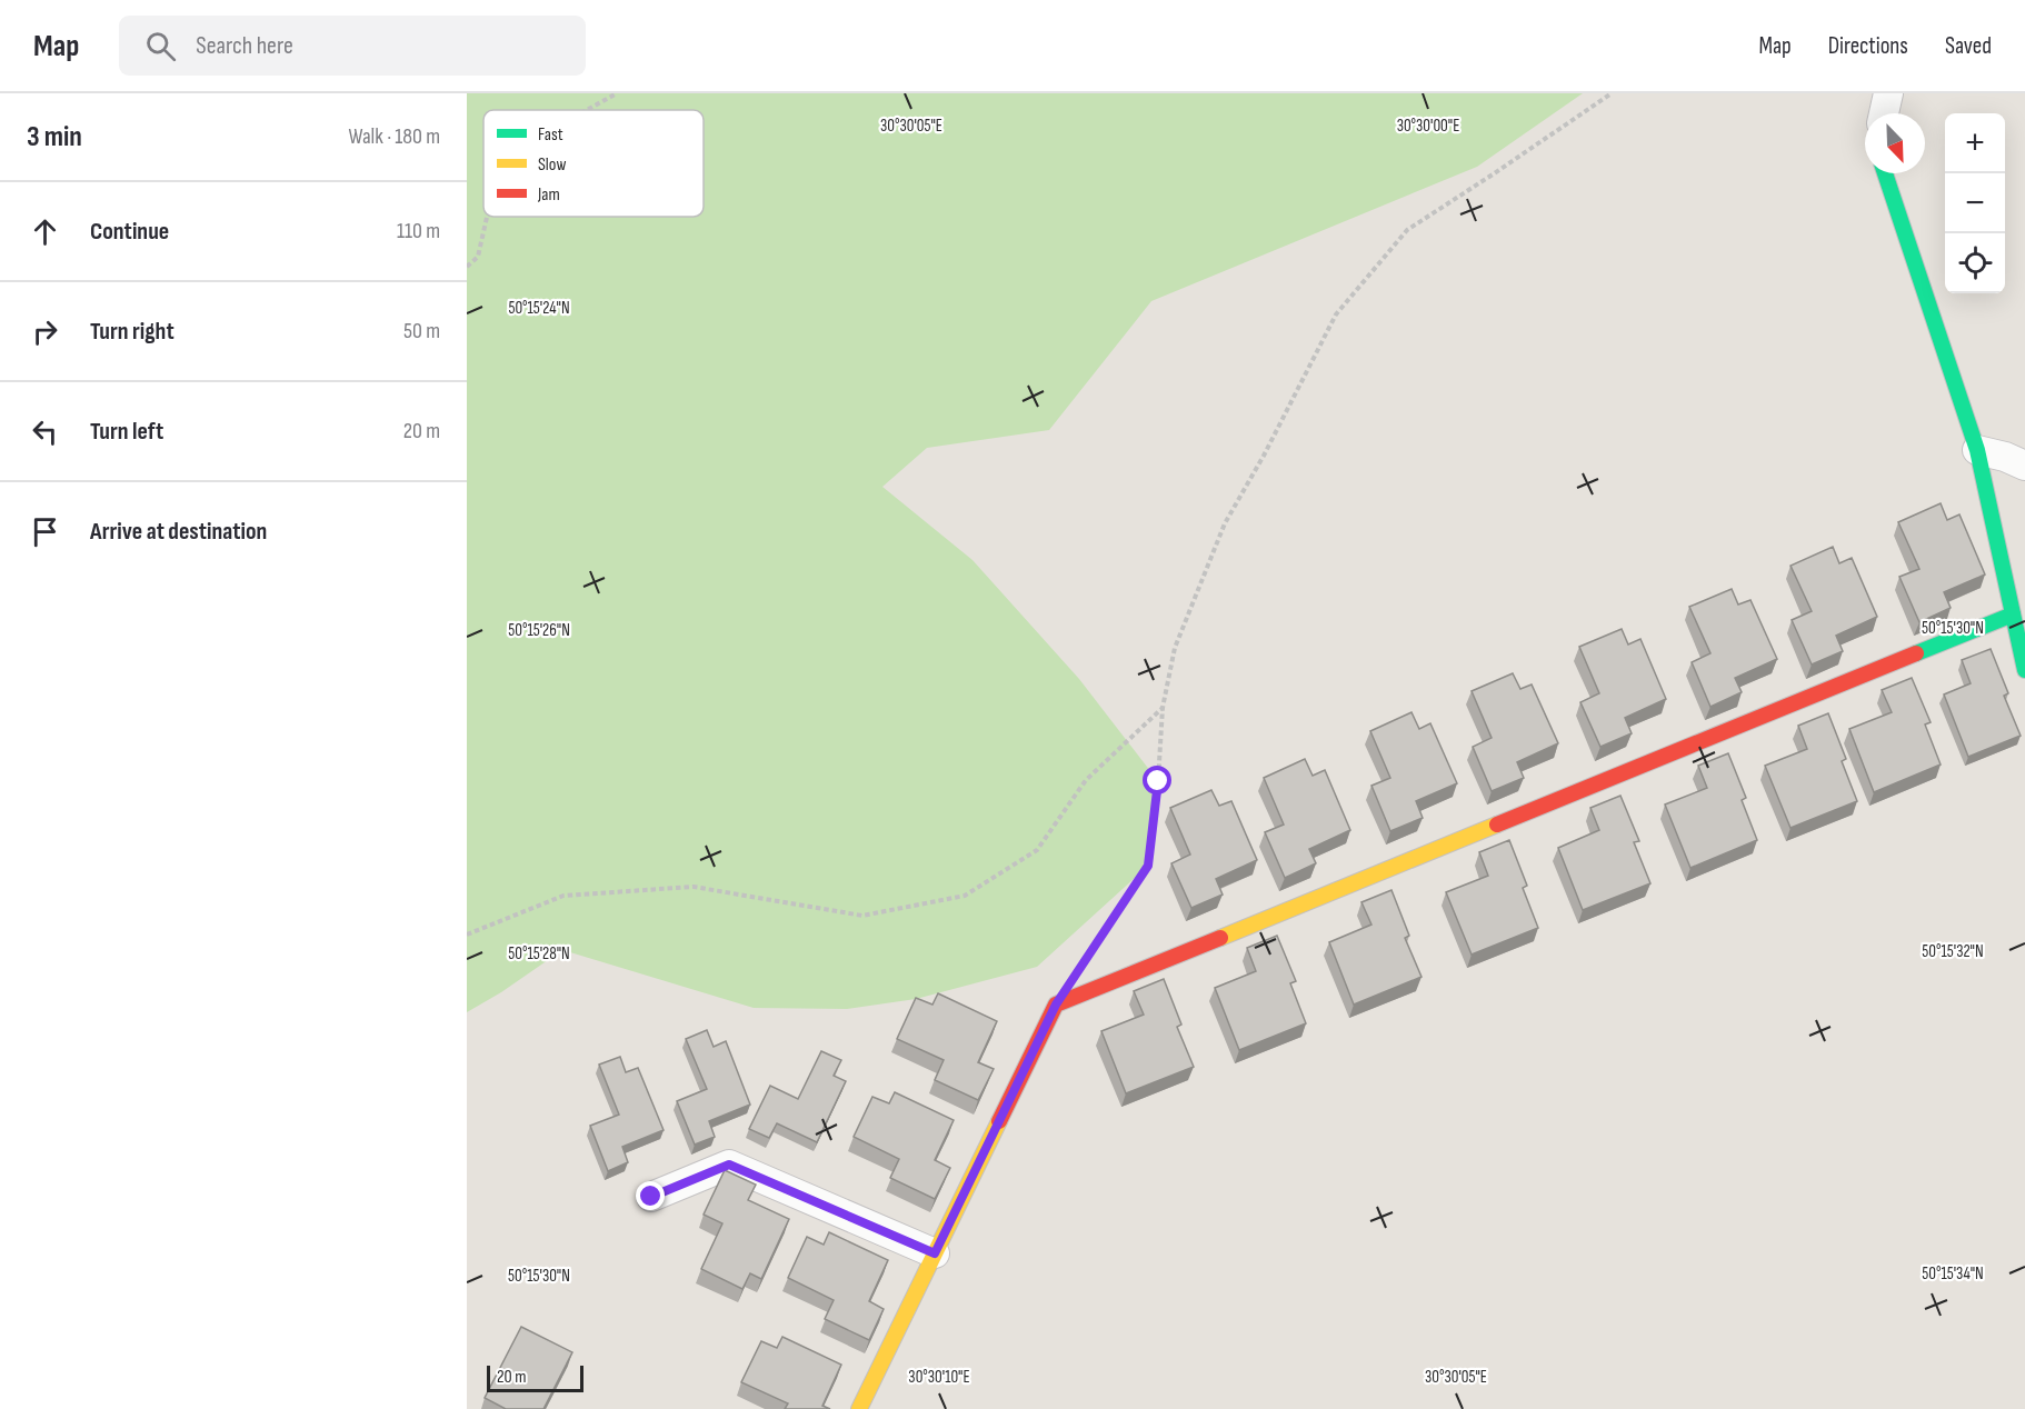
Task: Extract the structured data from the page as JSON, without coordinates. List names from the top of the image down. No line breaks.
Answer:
{"legend":["Fast","Slow","Jam"],"scale_bar":"20 m","north":"bottom right","page":{"header":"Map","search":"Search here","nav":["Map","Directions","Saved"],"heading":["3 min","Walk · 180 m"],"map_buttons":["+","−"],"list":[["Continue","110 m"],["Turn right","50 m"],["Turn left","20 m"],"Arrive at destination"],"scale":"20 m"},"coordinates":["30°30'05\"E","30°30'00\"E","50°15'24\"N","50°15'30\"N","50°15'26\"N","50°15'32\"N","50°15'28\"N","50°15'34\"N","30°30'10\"E"]}
